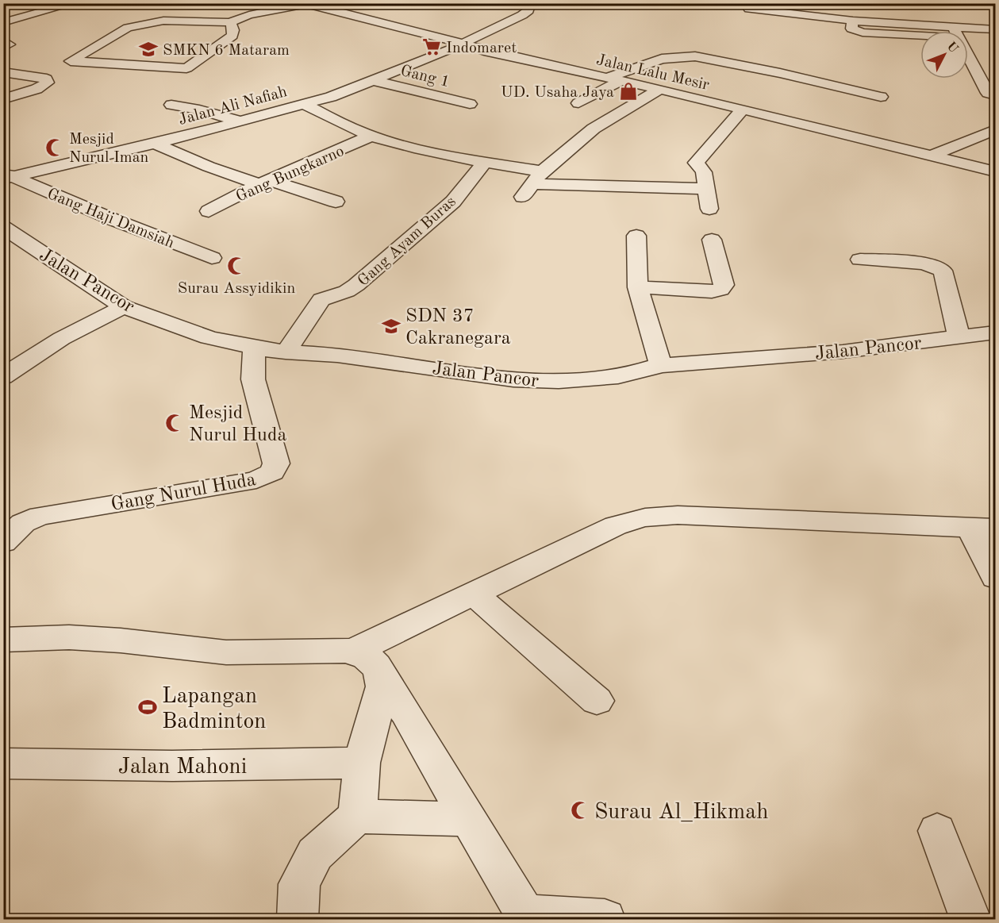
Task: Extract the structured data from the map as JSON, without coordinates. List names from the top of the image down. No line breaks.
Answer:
{"streets":{"street":["Jalan Lalu Mesir","Gang 1","Jalan Ali Nafiah","Gang Bungkarno","Gang Haji Damsiah","Gang Ayam Buras","Jalan Pancor","Gang Nurul Huda","Jalan Mahoni"]},"crossings":[["Jalan Lalu Mesir","Jalan Ali Nafiah"],["Gang 1","Jalan Ali Nafiah"],["Jalan Ali Nafiah","Gang Bungkarno"],["Jalan Ali Nafiah","Gang Haji Damsiah"],["Gang Bungkarno","Gang Ayam Buras"],["Gang Ayam Buras","Jalan Pancor"],["Jalan Pancor","Gang Nurul Huda"]],"places":{"supermarket":["Indomaret"],"school or university":["SMKN 6 Mataram","SDN 37 Cakranegara"],"shop":["UD. Usaha Jaya"],"mosque":["Mesjid Nurul Iman","Surau Assyidikin","Mesjid Nurul Huda","Surau Al_Hikmah"],"sports":["Lapangan Badminton"]},"north":"top right"}
